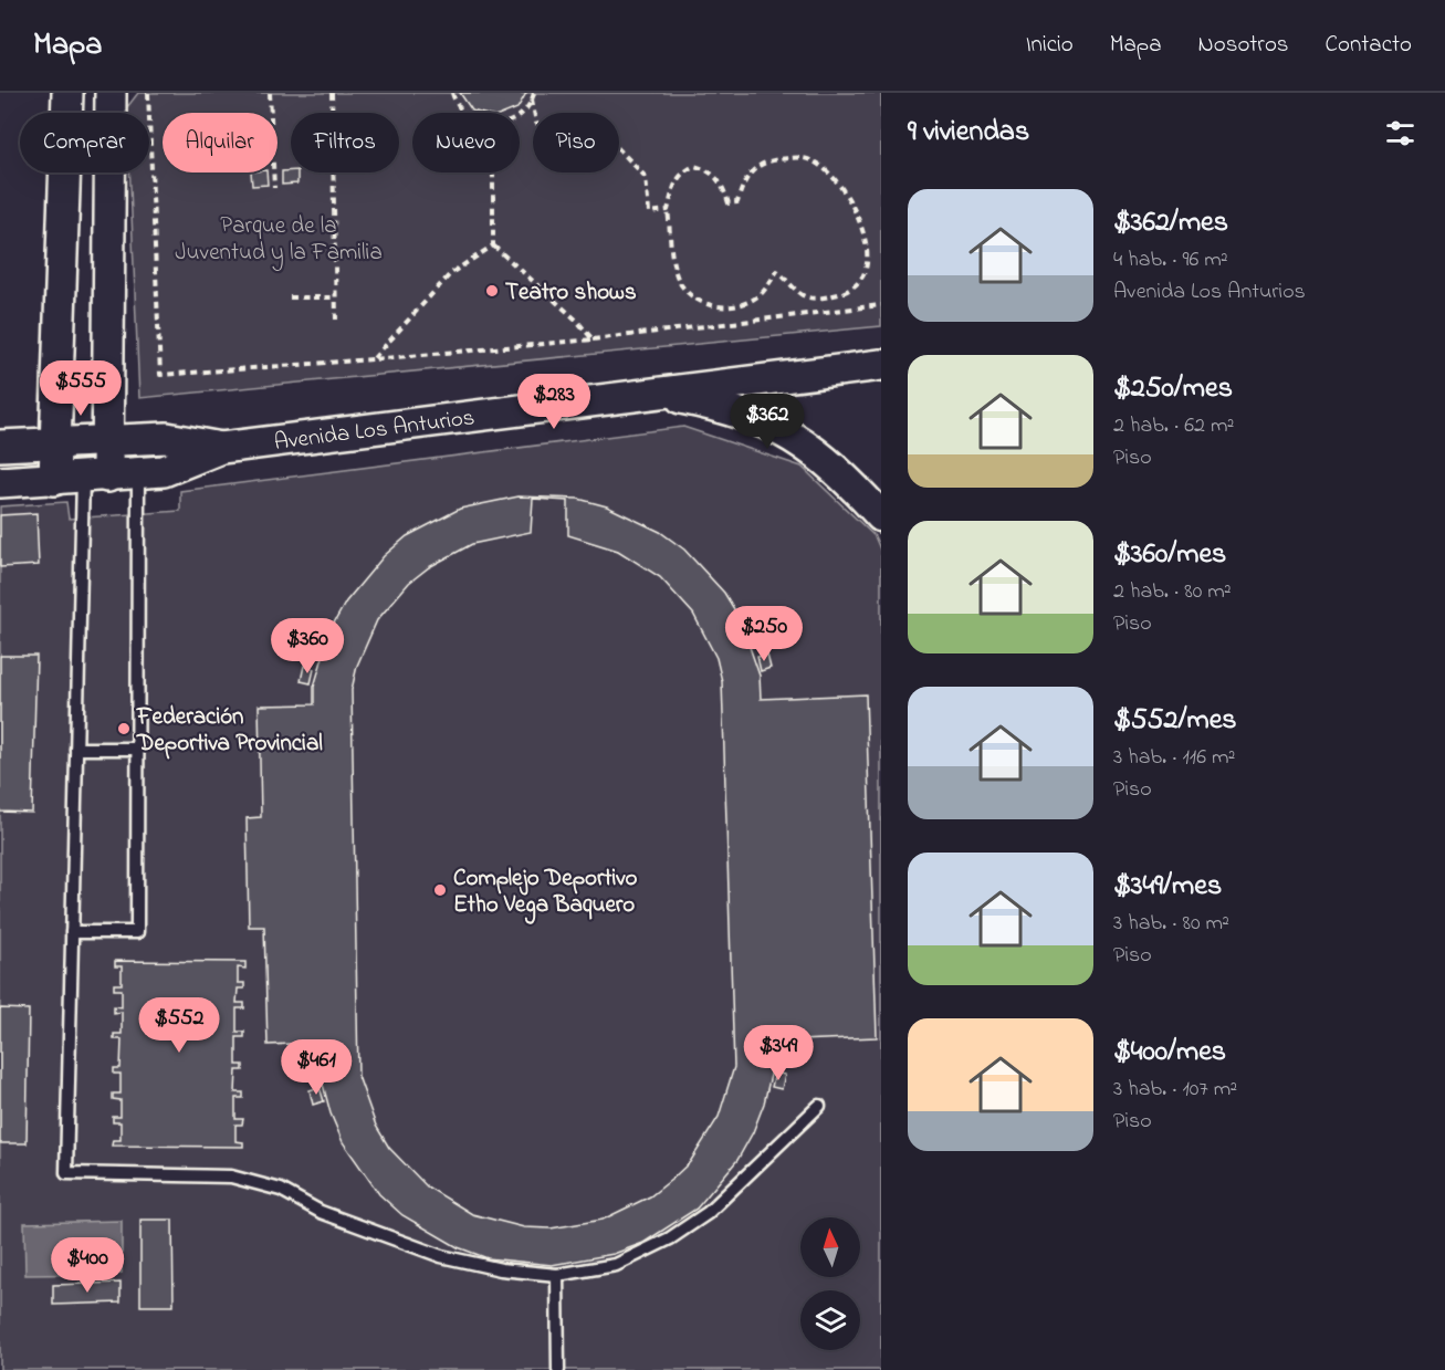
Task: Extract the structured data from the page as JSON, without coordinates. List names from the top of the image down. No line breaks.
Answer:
{"streets":{"street":["Avenida Los Anturios"]},"parks":["Parque de la Juventud y la Familia"],"places":["Teatro shows","Federación Deportiva Provincial","Complejo Deportivo Etho Vega Baquero"],"north":"top","page":{"header":"Mapa","nav":["Inicio","Mapa","Nosotros","Contacto"],"heading":"9 viviendas","chip":["Comprar","Alquilar","Filtros","Nuevo","Piso"],"list":[{"name":"$362/mes","note":"4 hab. · 96 m² · Avenida Los Anturios"},{"name":"$250/mes","note":"2 hab. · 62 m² · Piso"},{"name":"$360/mes","note":"2 hab. · 80 m² · Piso"},{"name":"$552/mes","note":"3 hab. · 116 m² · Piso"},{"name":"$349/mes","note":"3 hab. · 80 m² · Piso"},{"name":"$400/mes","note":"3 hab. · 107 m² · Piso"}],"price":["$555","$283","$362","$250","$360","$552","$349","$461","$400"]}}
